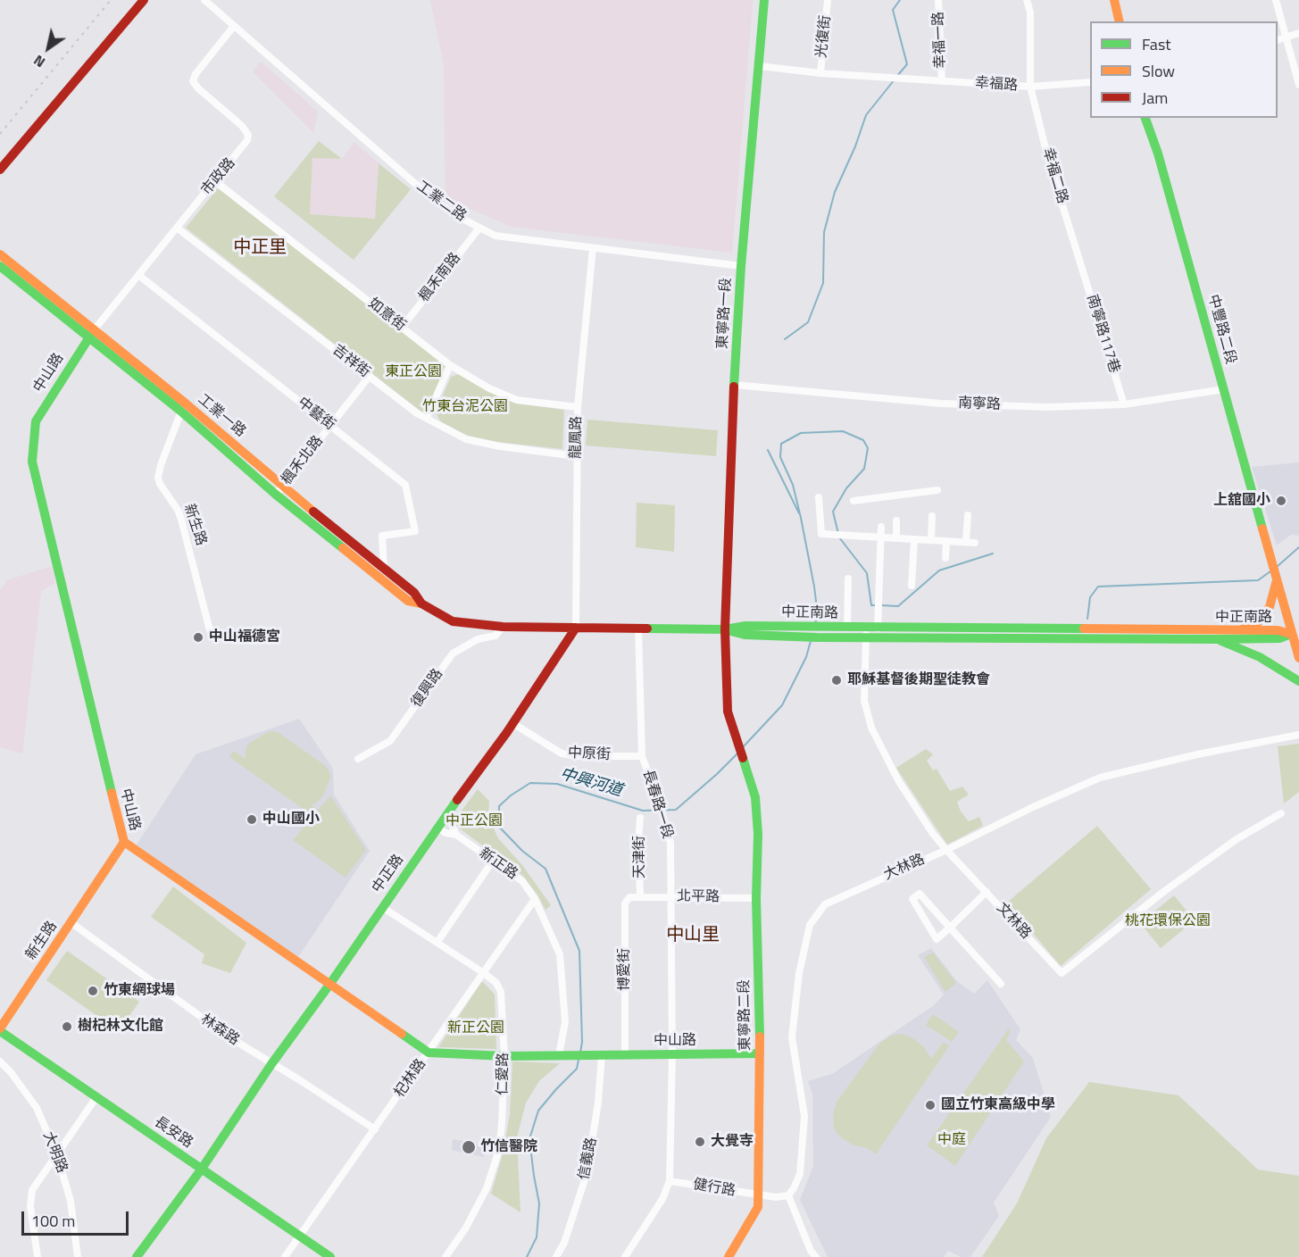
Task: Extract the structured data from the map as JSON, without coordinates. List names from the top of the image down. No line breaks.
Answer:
{"streets":{"street":["光復街","幸福一路","幸福路","幸福二路","市政路","工業二路","楓禾南路","東寧路一段","如意街","中豐路二段","南寧路117巷","吉祥街","中山路","南寧路","中藝街","工業一路","龍鳳路","楓禾北路","新生路","中正南路","復興路","中原街","長春路一段","天津街","新正路","大林路","中正路","北平路","文林路","博愛街","東寧路二段","林森路","仁愛路","杞林路","長安路","大明路","信義路","健行路"]},"crossings":[["光復街","幸福路"],["幸福一路","幸福路"],["幸福路","幸福二路"],["幸福二路","南寧路117巷"],["市政路","工業二路"],["市政路","如意街"],["市政路","吉祥街"],["市政路","中山路"],["市政路","中藝街"],["市政路","工業一路"],["工業二路","楓禾南路"],["工業二路","東寧路一段"],["工業二路","龍鳳路"],["楓禾南路","如意街"],["東寧路一段","南寧路"],["東寧路一段","中正南路"],["東寧路一段","東寧路二段"],["如意街","龍鳳路"],["中豐路二段","南寧路"],["南寧路117巷","南寧路"],["吉祥街","龍鳳路"],["吉祥街","楓禾北路"],["中山路","工業一路"],["中山路","新生路"],["中山路","長春路一段"],["中山路","新正路"],["中山路","中正路"],["中山路","博愛街"],["中山路","東寧路二段"],["中山路","杞林路"],["中山路","信義路"],["中藝街","工業一路"],["中藝街","楓禾北路"],["工業一路","龍鳳路"],["工業一路","楓禾北路"],["工業一路","新生路"],["工業一路","復興路"],["工業一路","中正路"],["龍鳳路","中正路"],["新生路","林森路"],["新生路","長安路"],["中正南路","文林路"],["中正南路","東寧路二段"],["中原街","長春路一段"],["中原街","中正路"],["長春路一段","北平路"],["長春路一段","健行路"],["天津街","北平路"],["天津街","博愛街"],["新正路","中正路"],["新正路","杞林路"],["大林路","文林路"],["中正路","林森路"],["中正路","仁愛路"],["中正路","長安路"],["北平路","博愛街"],["北平路","東寧路二段"],["東寧路二段","健行路"],["林森路","杞林路"],["仁愛路","杞林路"],["杞林路","長安路"]],"districts":["中正里","中山里"],"water":["中興河道"],"parks":["東正公園","竹東台泥公園","中正公園","桃花環保公園","新正公園","中庭"],"places":["上舘國小","中山福德宮","耶穌基督後期聖徒教會","中山國小","竹東網球場","樹杞林文化館","國立竹東高級中學","大覺寺","竹信醫院"],"legend":["Fast","Slow","Jam"],"scale_bar":"100 m","north":"bottom left"}
